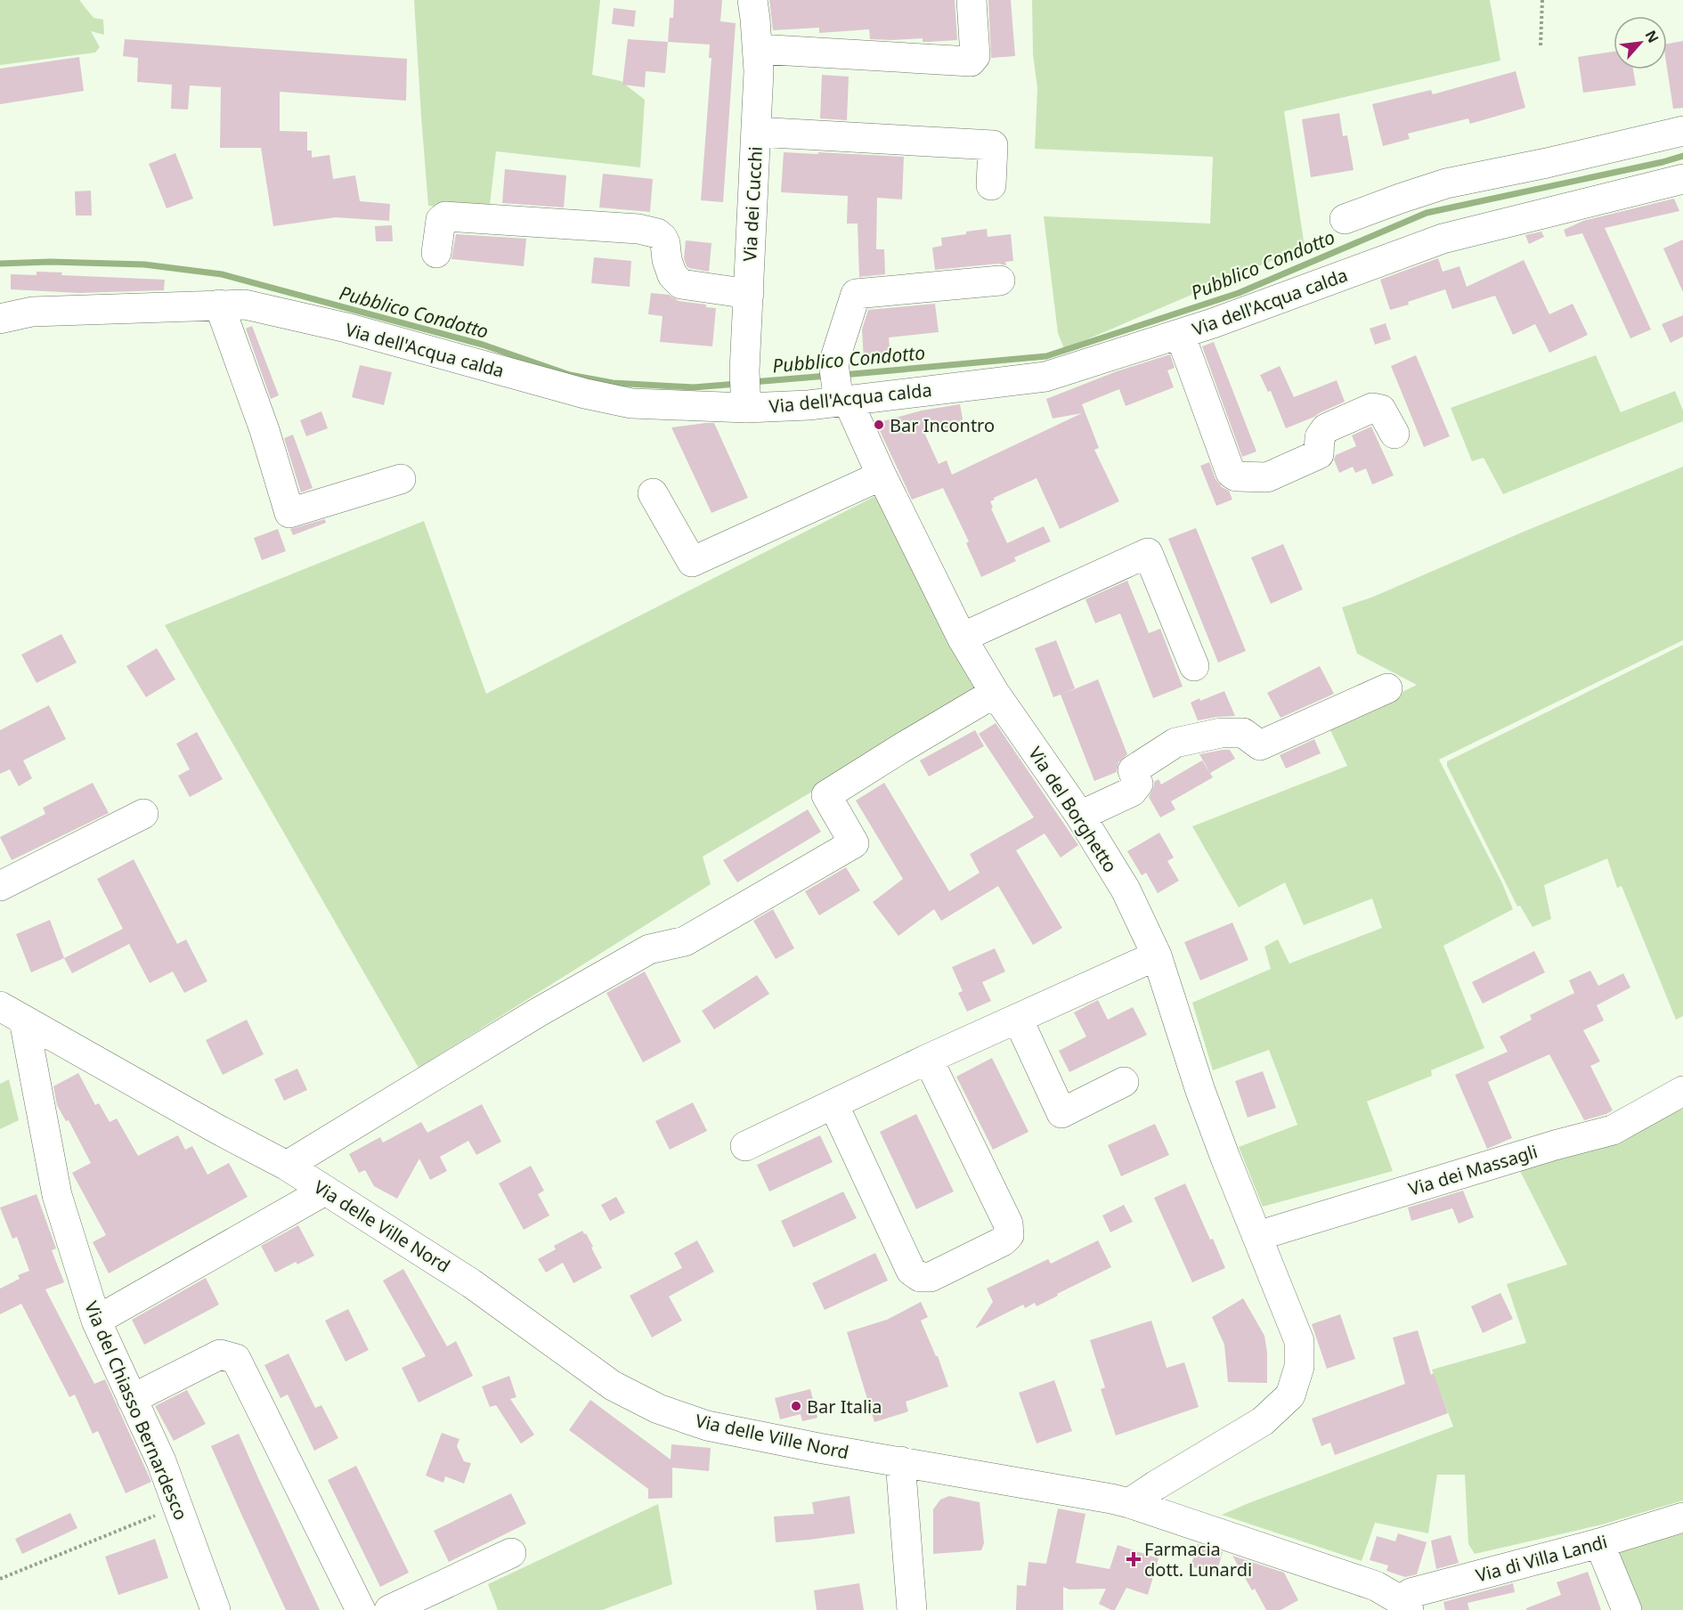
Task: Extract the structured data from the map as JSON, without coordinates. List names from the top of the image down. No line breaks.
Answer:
{"streets":{"street":["Via dei Cucchi","Via dell'Acqua calda","Via del Borghetto","Via dei Massagli","Via delle Ville Nord","Via del Chiasso Bernardesco","Via di Villa Landi"]},"crossings":[["Via dei Cucchi","Via dell'Acqua calda"],["Via dell'Acqua calda","Via del Borghetto"],["Via del Borghetto","Via dei Massagli"],["Via del Borghetto","Via delle Ville Nord"],["Via delle Ville Nord","Via del Chiasso Bernardesco"],["Via delle Ville Nord","Via di Villa Landi"]],"water":["Pubblico Condotto"],"places":{"other":["Bar Incontro","Bar Italia"],"health":["Farmacia dott. Lunardi"]},"north":"top right"}
